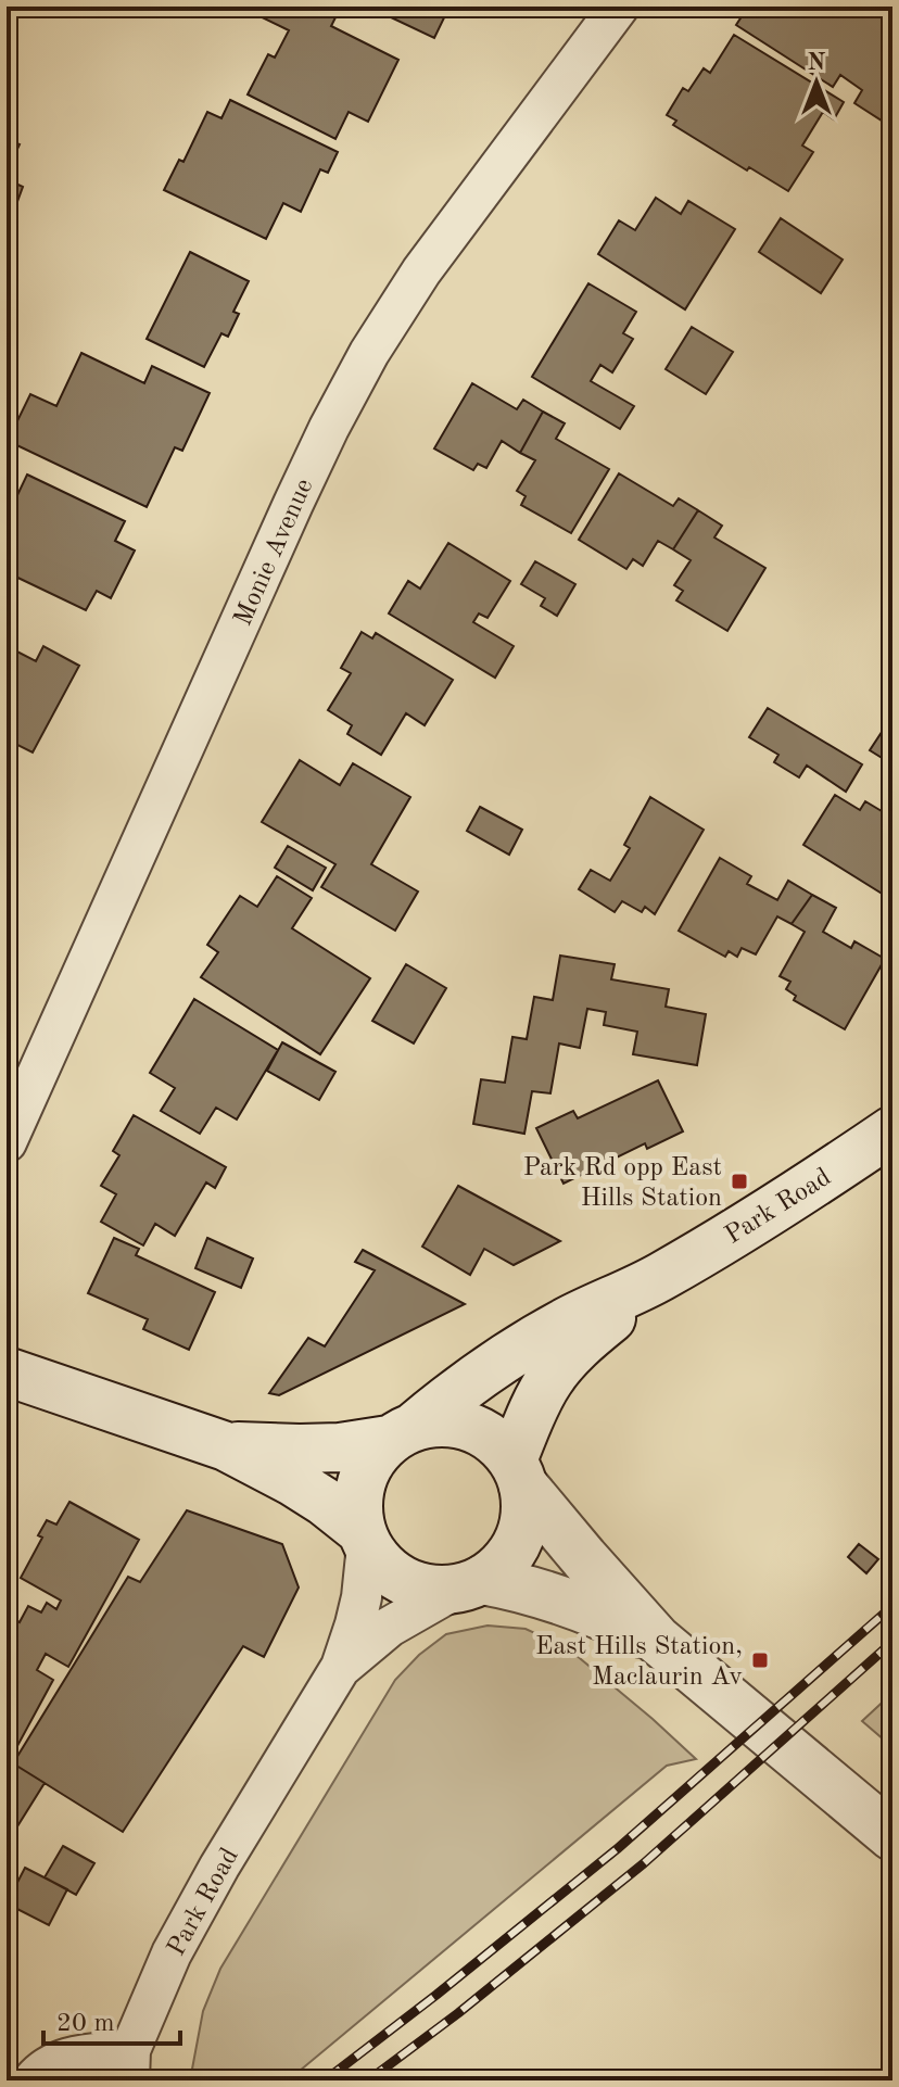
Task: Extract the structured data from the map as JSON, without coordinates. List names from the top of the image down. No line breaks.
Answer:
{"streets":{"main road":["Park Road"],"street":["Monie Avenue"]},"places":{"transit":["Park Rd opp East Hills Station","East Hills Station, Maclaurin Av"]},"scale_bar":"20 m","north":"top"}
